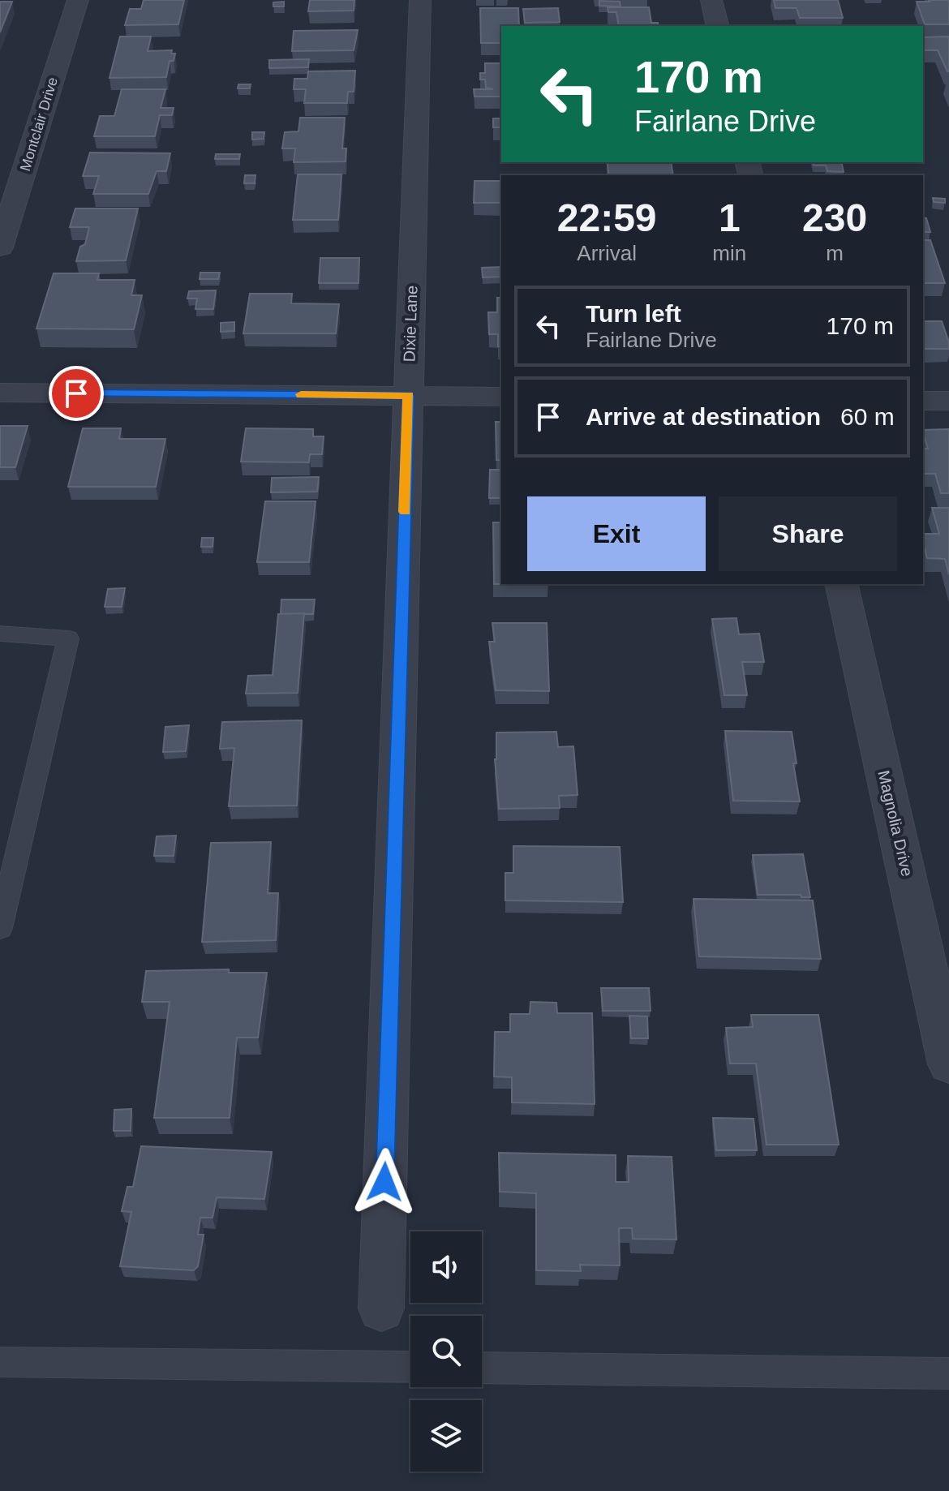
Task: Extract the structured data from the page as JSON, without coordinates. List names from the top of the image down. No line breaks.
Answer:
{"streets":{"street":["Montclair Drive","Dixie Lane","Magnolia Drive"]},"page":{"turn":["170 m","Fairlane Drive"],"eta":["22:59","Arrival","1","min","230","m"],"list":[{"name":"Turn left","note":"Fairlane Drive","value":"170 m"},{"name":"Arrive at destination","value":"60 m"}],"buttons":["Exit","Share"]}}
